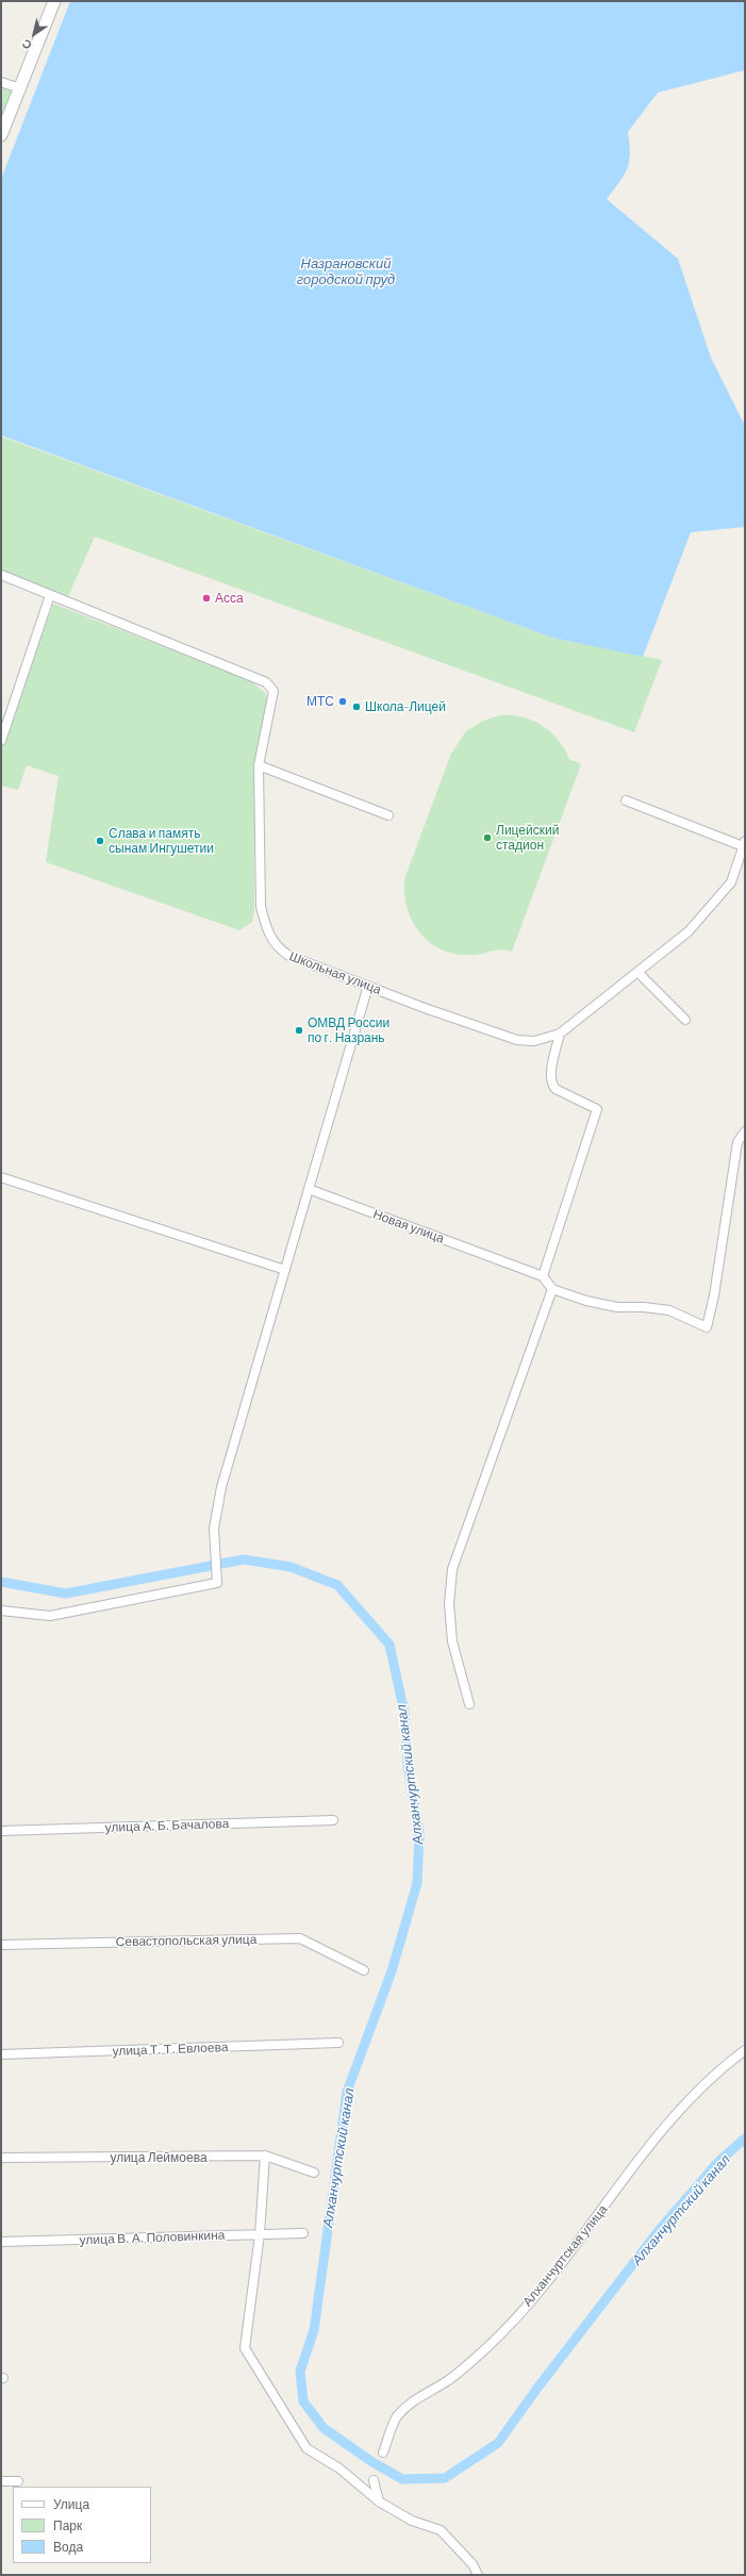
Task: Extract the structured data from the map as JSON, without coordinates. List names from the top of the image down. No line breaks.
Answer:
{"streets":{"street":["Школьная улица","Новая улица","улица А. Б. Бачалова","Севастопольская улица","улица Т. Т. Евлоева","улица Леймоева","улица В. А. Половинкина","Алханчуртская улица"]},"water":["Назрановский городской пруд","Алханчуртский канал"],"places":["Асса","МТС","Школа-Лицей","Лицейский стадион","Слава и память сынам Ингушетии","ОМВД России по г. Назрань"],"legend":["Улица","Парк","Вода"],"north":"bottom left"}
